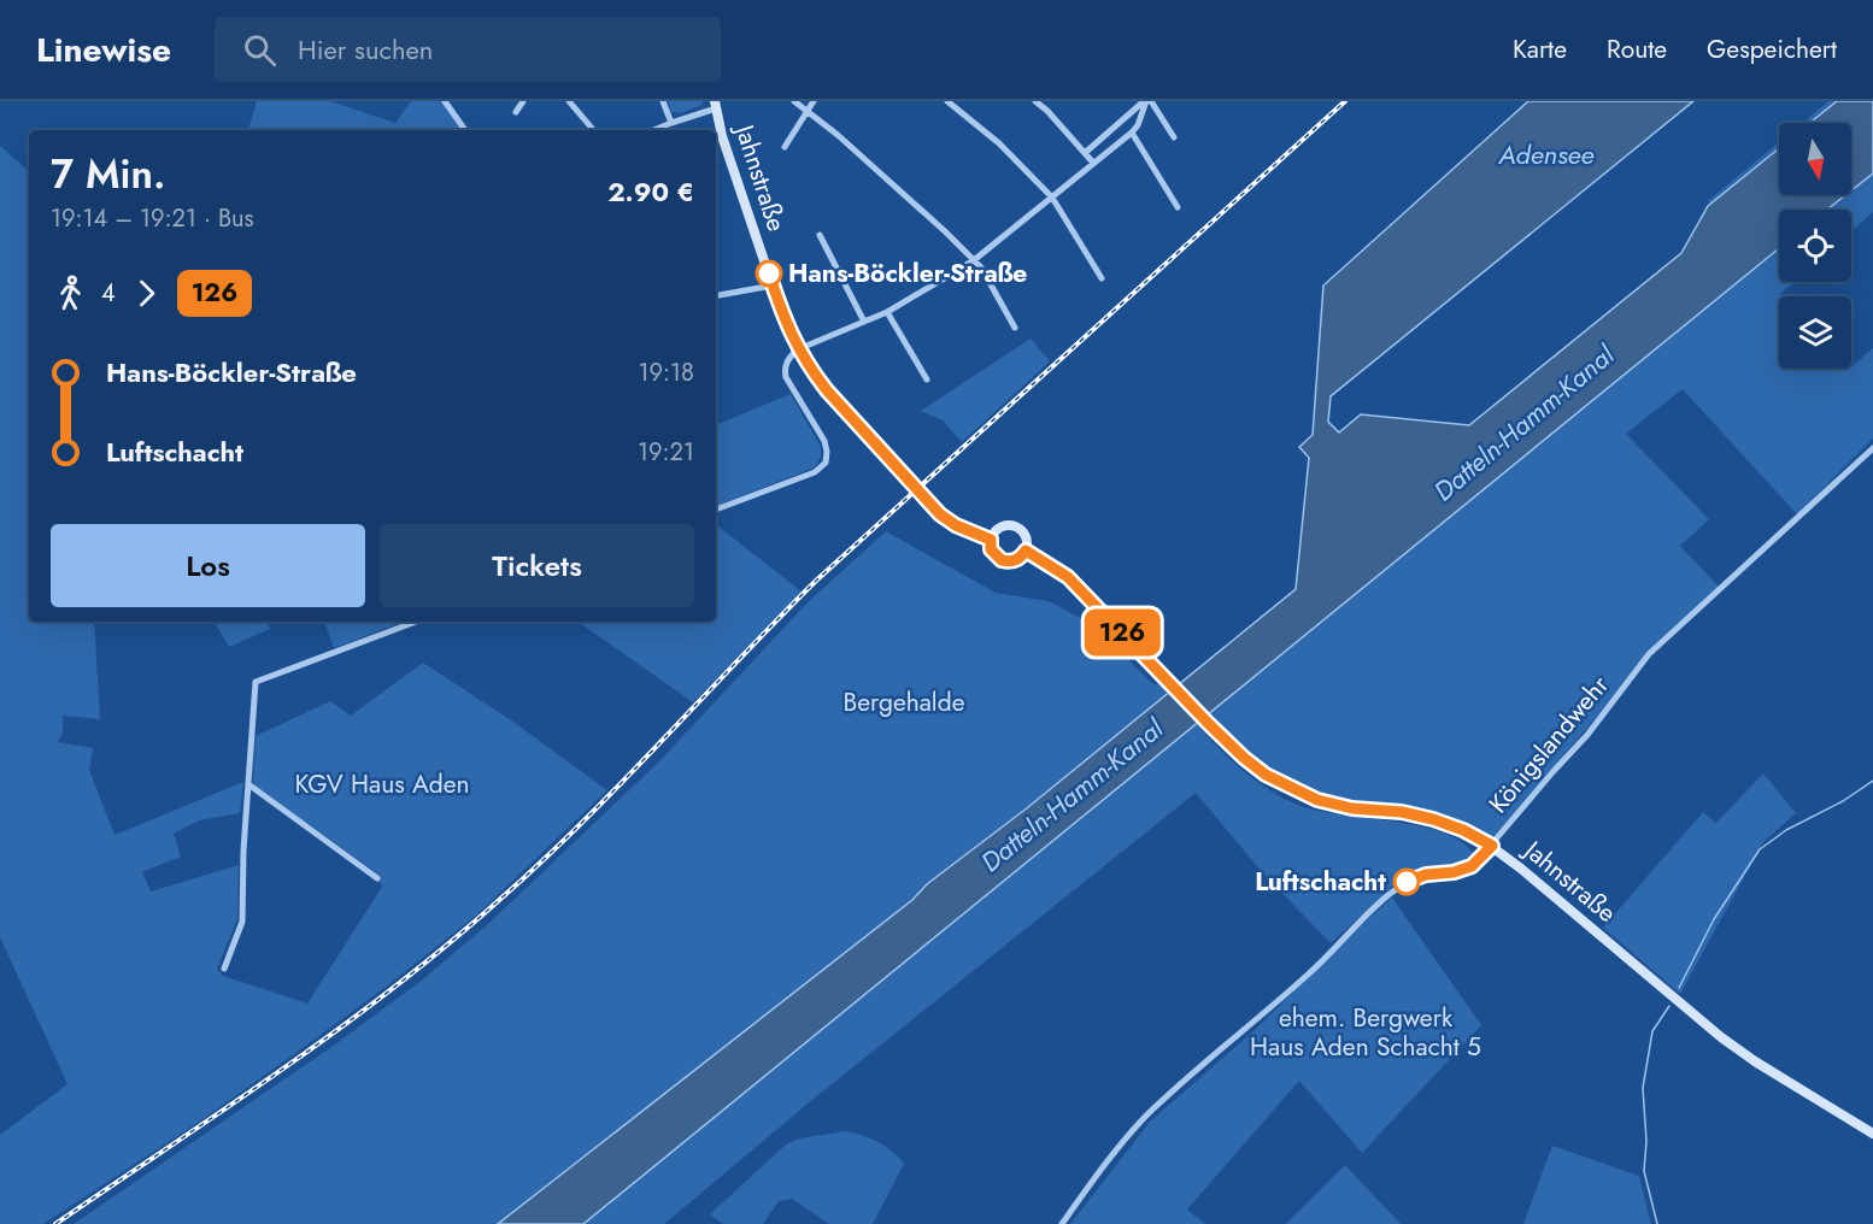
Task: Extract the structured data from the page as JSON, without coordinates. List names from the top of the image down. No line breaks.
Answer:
{"streets":{"main road":["Jahnstraße"],"street":["Königslandwehr"]},"crossings":[["Jahnstraße","Königslandwehr"]],"water":["Adensee","Datteln-Hamm-Kanal"],"parks":["Bergehalde","KGV Haus Aden","ehem. Bergwerk Haus Aden Schacht 5"],"places":["Hans-Böckler-Straße","Luftschacht"],"lines":["bus line 126"],"north":"bottom","page":{"header":"Linewise","search":"Hier suchen","nav":["Karte","Route","Gespeichert"],"on_map":"126","heading":["7 Min.","19:14 – 19:21 · Bus","2.90 €"],"legs":["4","126"],"list":[{"name":"Hans-Böckler-Straße","value":"19:18"},{"name":"Luftschacht","value":"19:21"}],"buttons":["Los","Tickets"]}}
